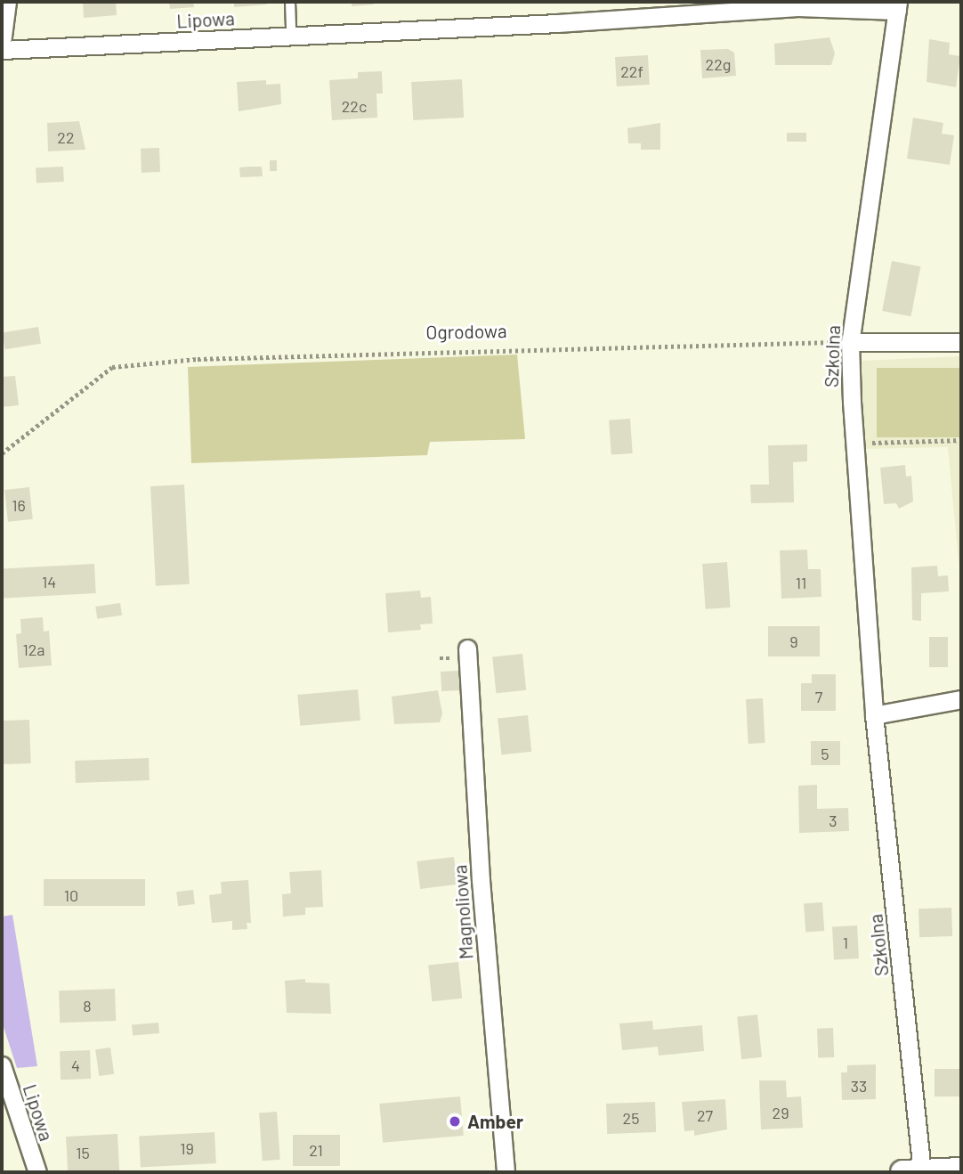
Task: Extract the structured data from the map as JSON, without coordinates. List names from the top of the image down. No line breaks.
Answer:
{"streets":{"street":["Lipowa","Szkolna","Magnoliowa"],"path":["Ogrodowa"]},"crossings":[["Lipowa","Szkolna"],["Ogrodowa","Szkolna"]],"places":["Amber"],"house_numbers":["22g","22f","22c","22","16","14","11","9","12a","7","5","3","10","1","8","4","33","29","27","25","19","21","15"]}
